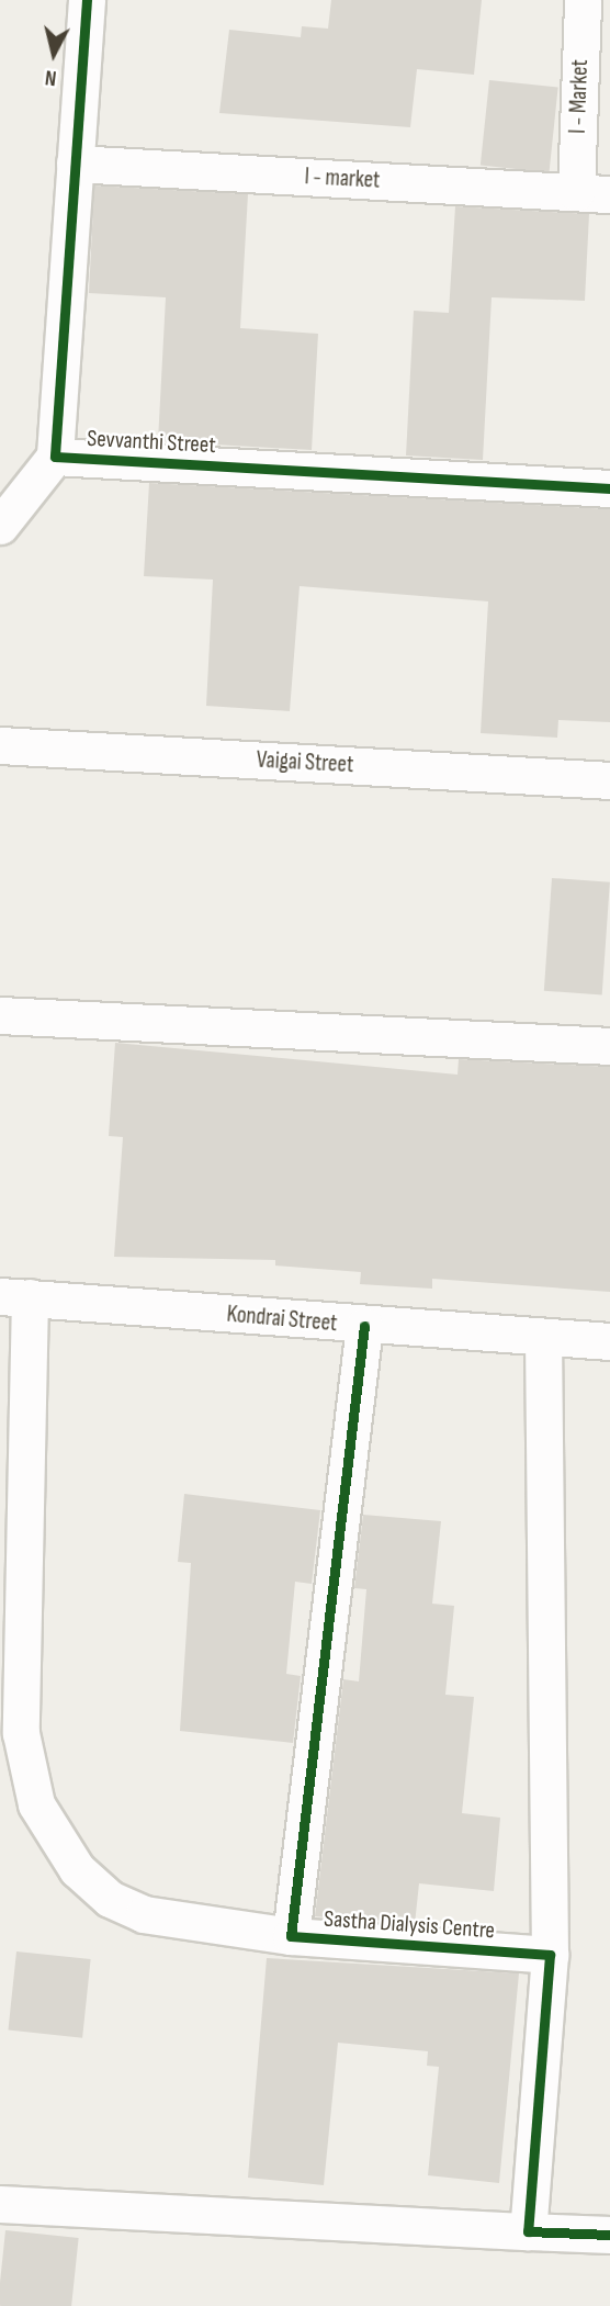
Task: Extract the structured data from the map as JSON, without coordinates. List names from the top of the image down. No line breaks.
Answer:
{"streets":{"street":["I - Market","I - market","Sevvanthi Street","Vaigai Street","Kondrai Street","Sastha Dialysis Centre"]},"crossings":[["I - Market","I - market"],["I - market","Sevvanthi Street"],["Kondrai Street","Sastha Dialysis Centre"]],"north":"bottom"}
